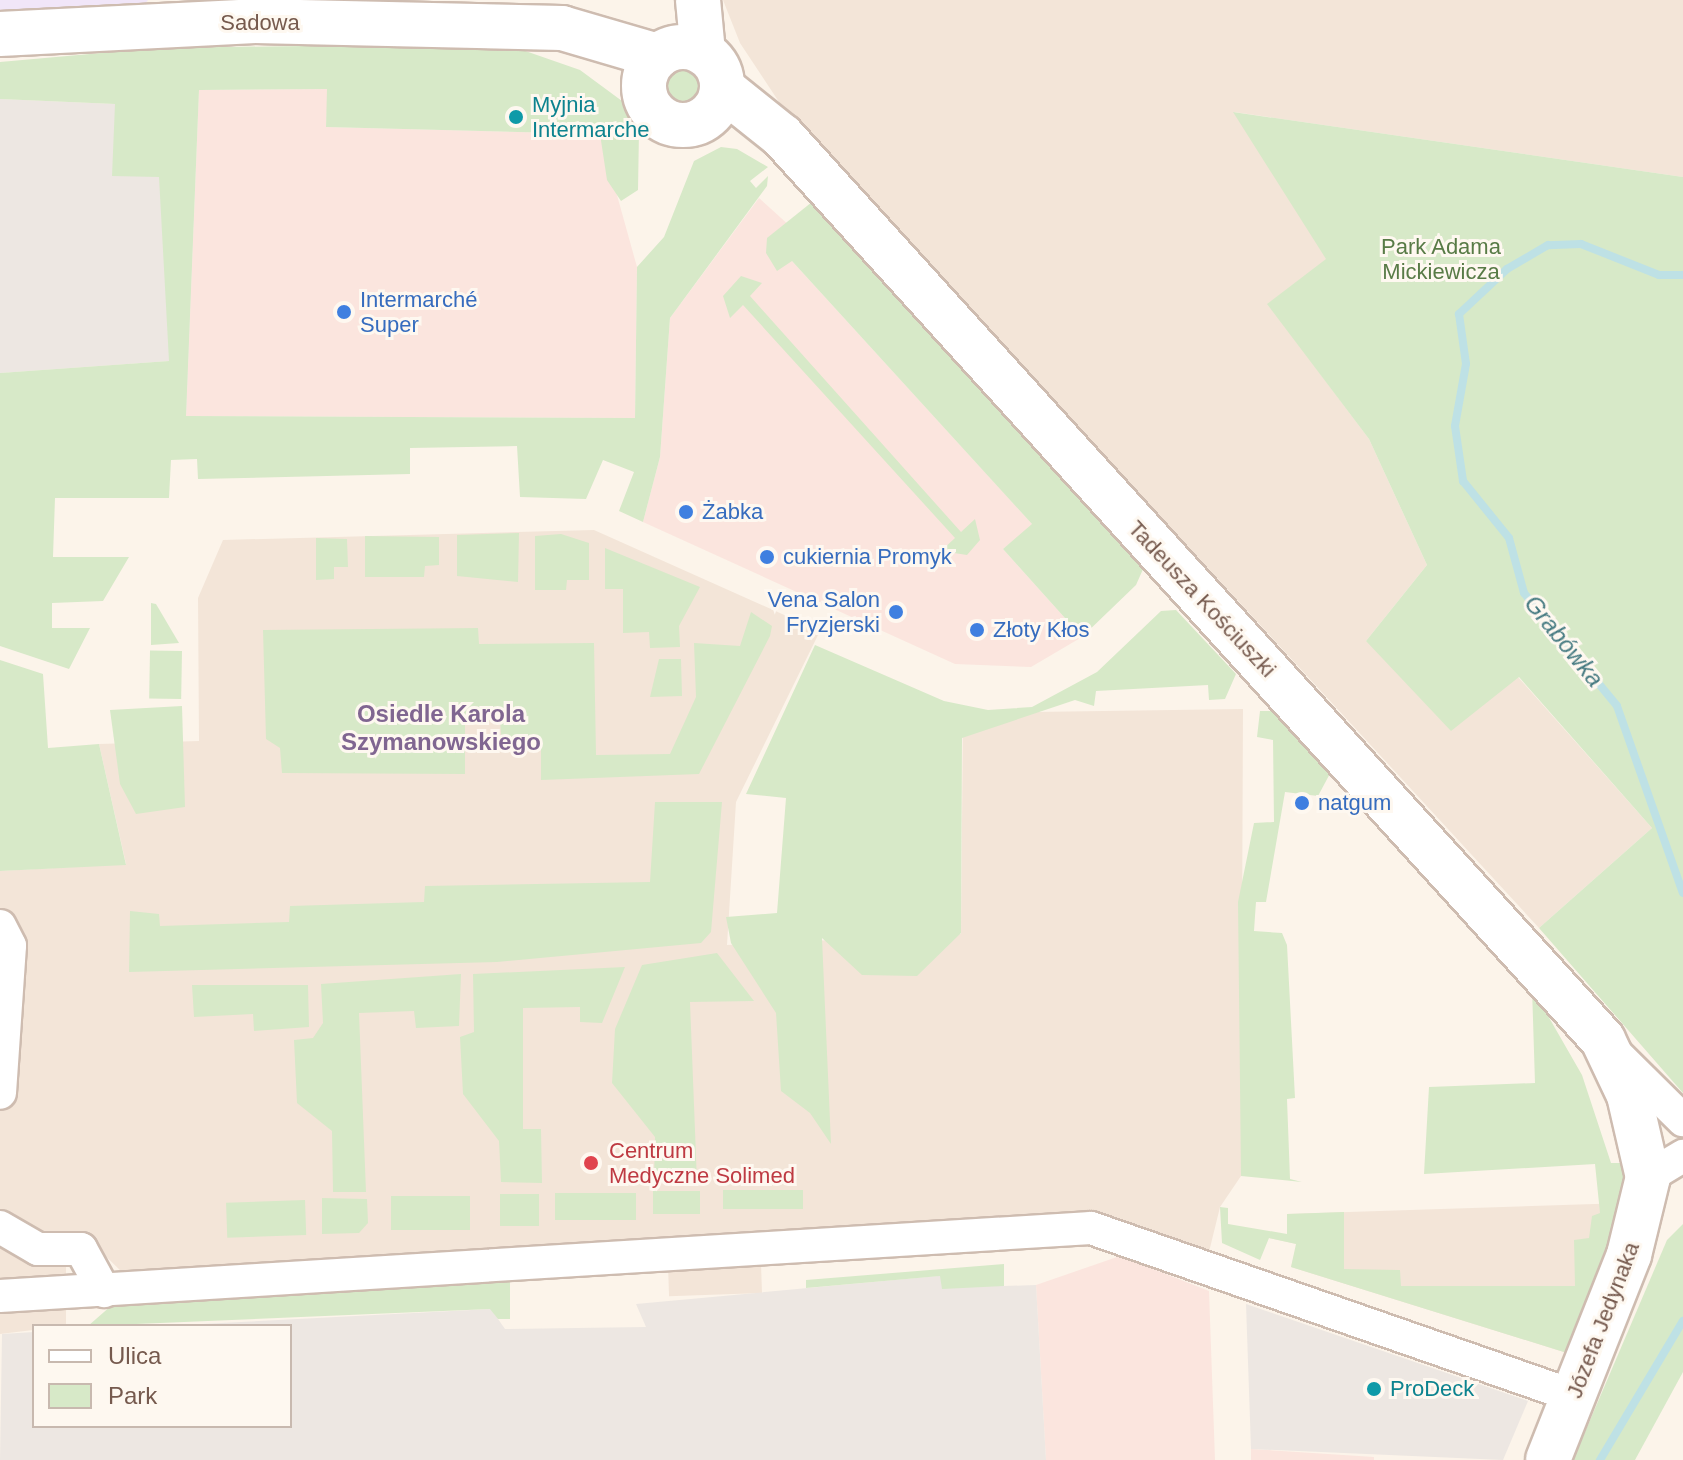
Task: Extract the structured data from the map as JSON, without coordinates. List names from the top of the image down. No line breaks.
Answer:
{"streets":{"street":["Sadowa","Tadeusza Kościuszki","Józefa Jedynaka"]},"crossings":[["Sadowa","Tadeusza Kościuszki"],["Tadeusza Kościuszki","Józefa Jedynaka"]],"districts":["Osiedle Karola Szymanowskiego"],"water":["Grabówka"],"parks":["Park Adama Mickiewicza"],"places":["Myjnia Intermarche","Intermarché Super","Żabka","cukiernia Promyk","Vena Salon Fryzjerski","Złoty Kłos","natgum","Centrum Medyczne Solimed","ProDeck"],"legend":["Ulica","Park"]}
